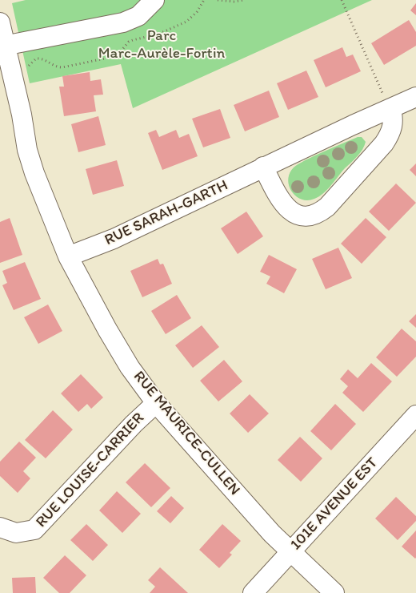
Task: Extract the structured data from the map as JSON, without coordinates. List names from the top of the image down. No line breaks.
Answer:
{"streets":{"street":["RUE SARAH-GARTH","RUE MAURICE-CULLEN","RUE LOUISE-CARRIER","101E AVENUE EST"]},"crossings":[["RUE SARAH-GARTH","RUE MAURICE-CULLEN"],["RUE MAURICE-CULLEN","RUE LOUISE-CARRIER"],["RUE MAURICE-CULLEN","101E AVENUE EST"]],"parks":["Parc Marc-Aurèle-Fortin"]}
